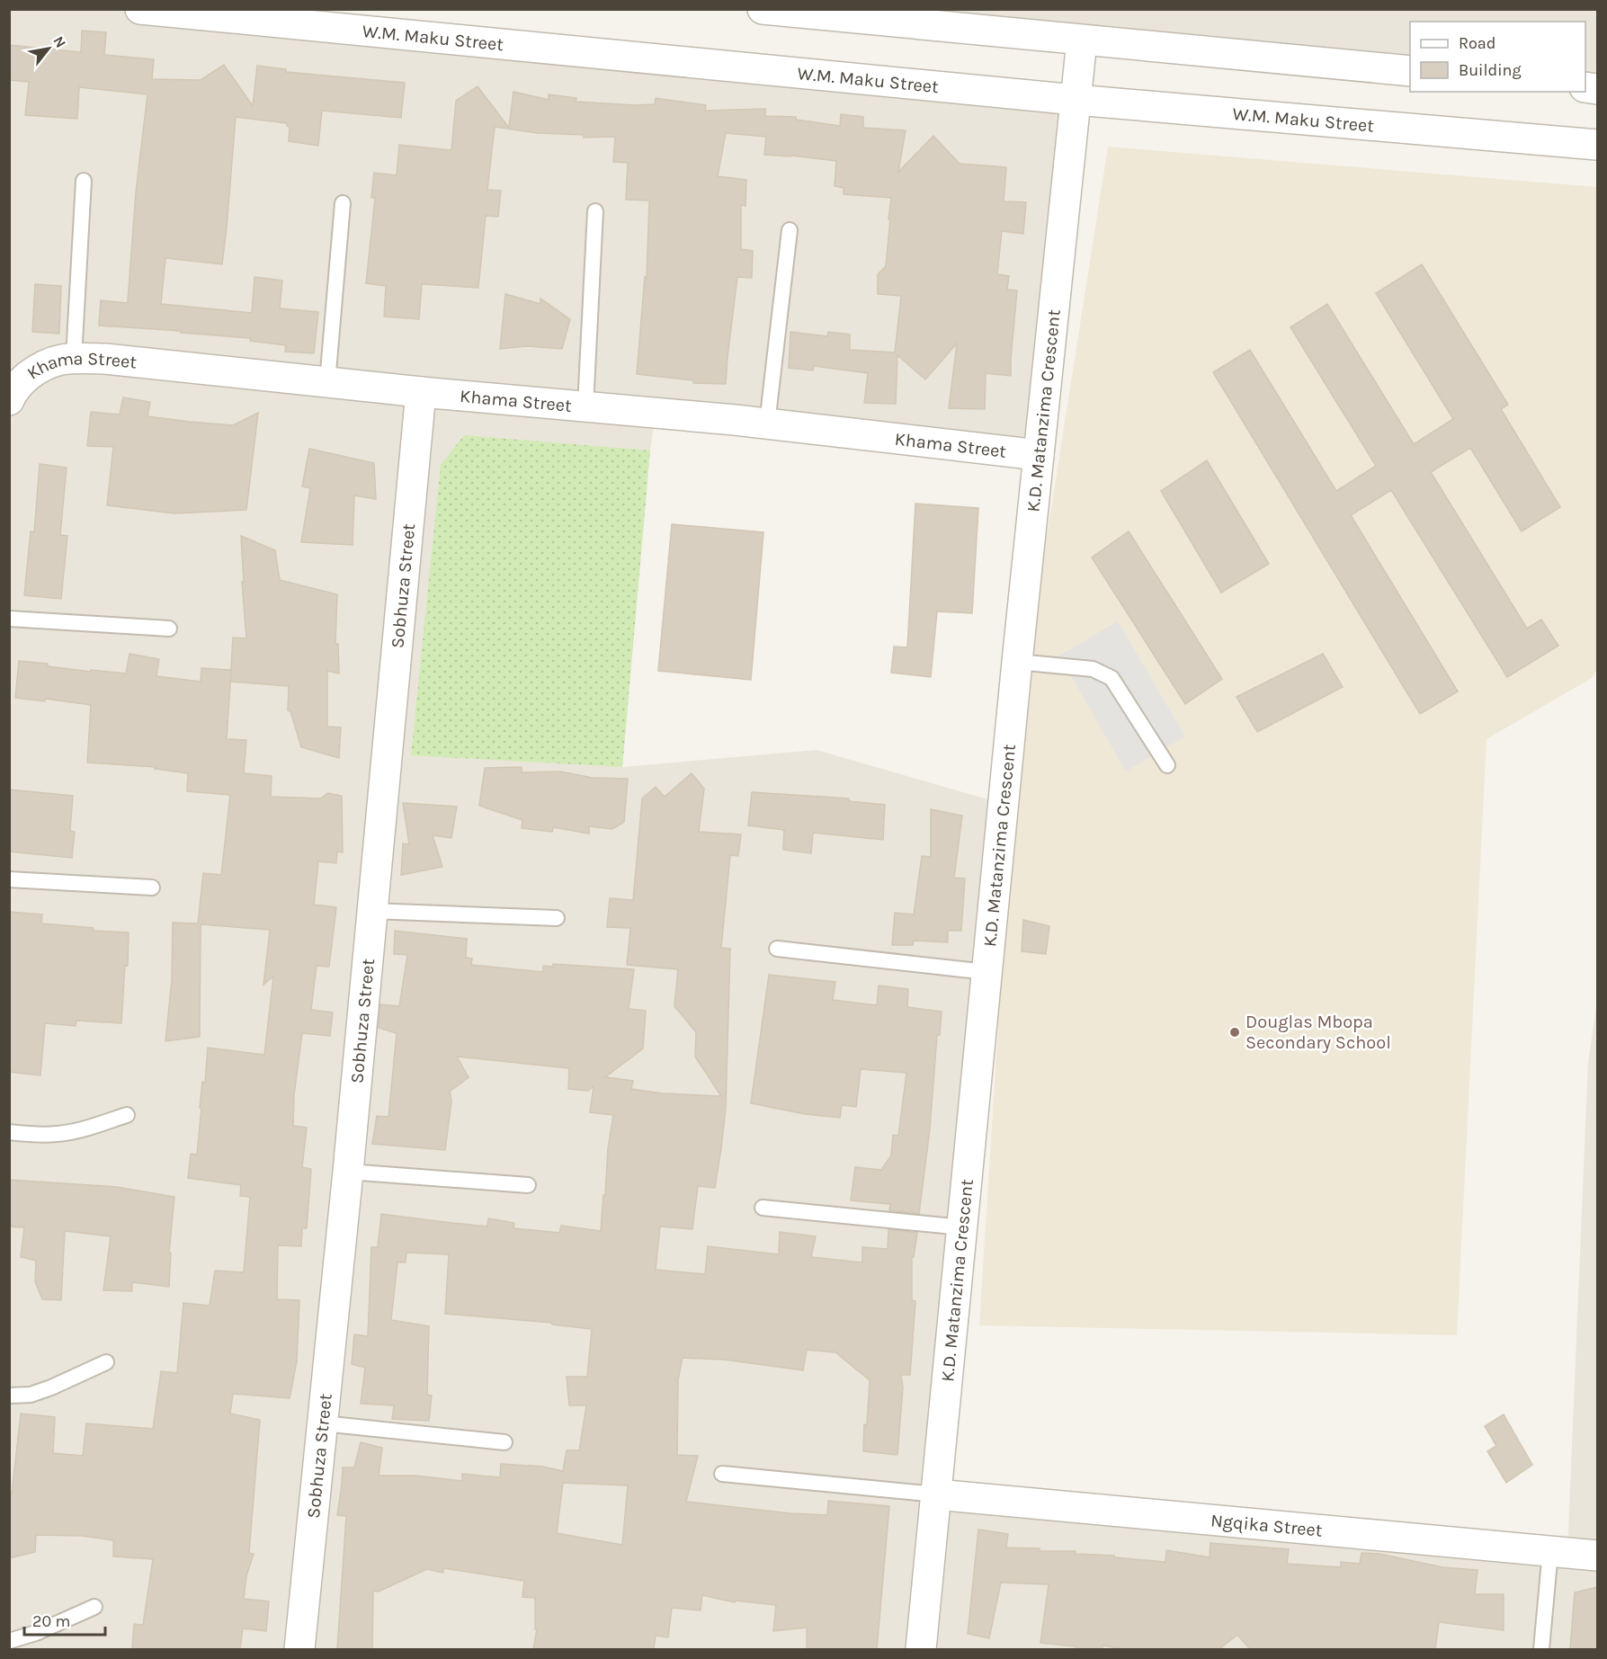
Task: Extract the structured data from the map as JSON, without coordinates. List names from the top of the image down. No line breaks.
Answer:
{"streets":{"street":["W.M. Maku Street","Khama Street","K.D. Matanzima Crescent","Sobhuza Street","Ngqika Street"]},"crossings":[["W.M. Maku Street","K.D. Matanzima Crescent"],["Khama Street","K.D. Matanzima Crescent"],["Khama Street","Sobhuza Street"],["K.D. Matanzima Crescent","Ngqika Street"]],"places":["Douglas Mbopa Secondary School"],"legend":["Road","Building"],"scale_bar":"20 m","north":"top right"}
